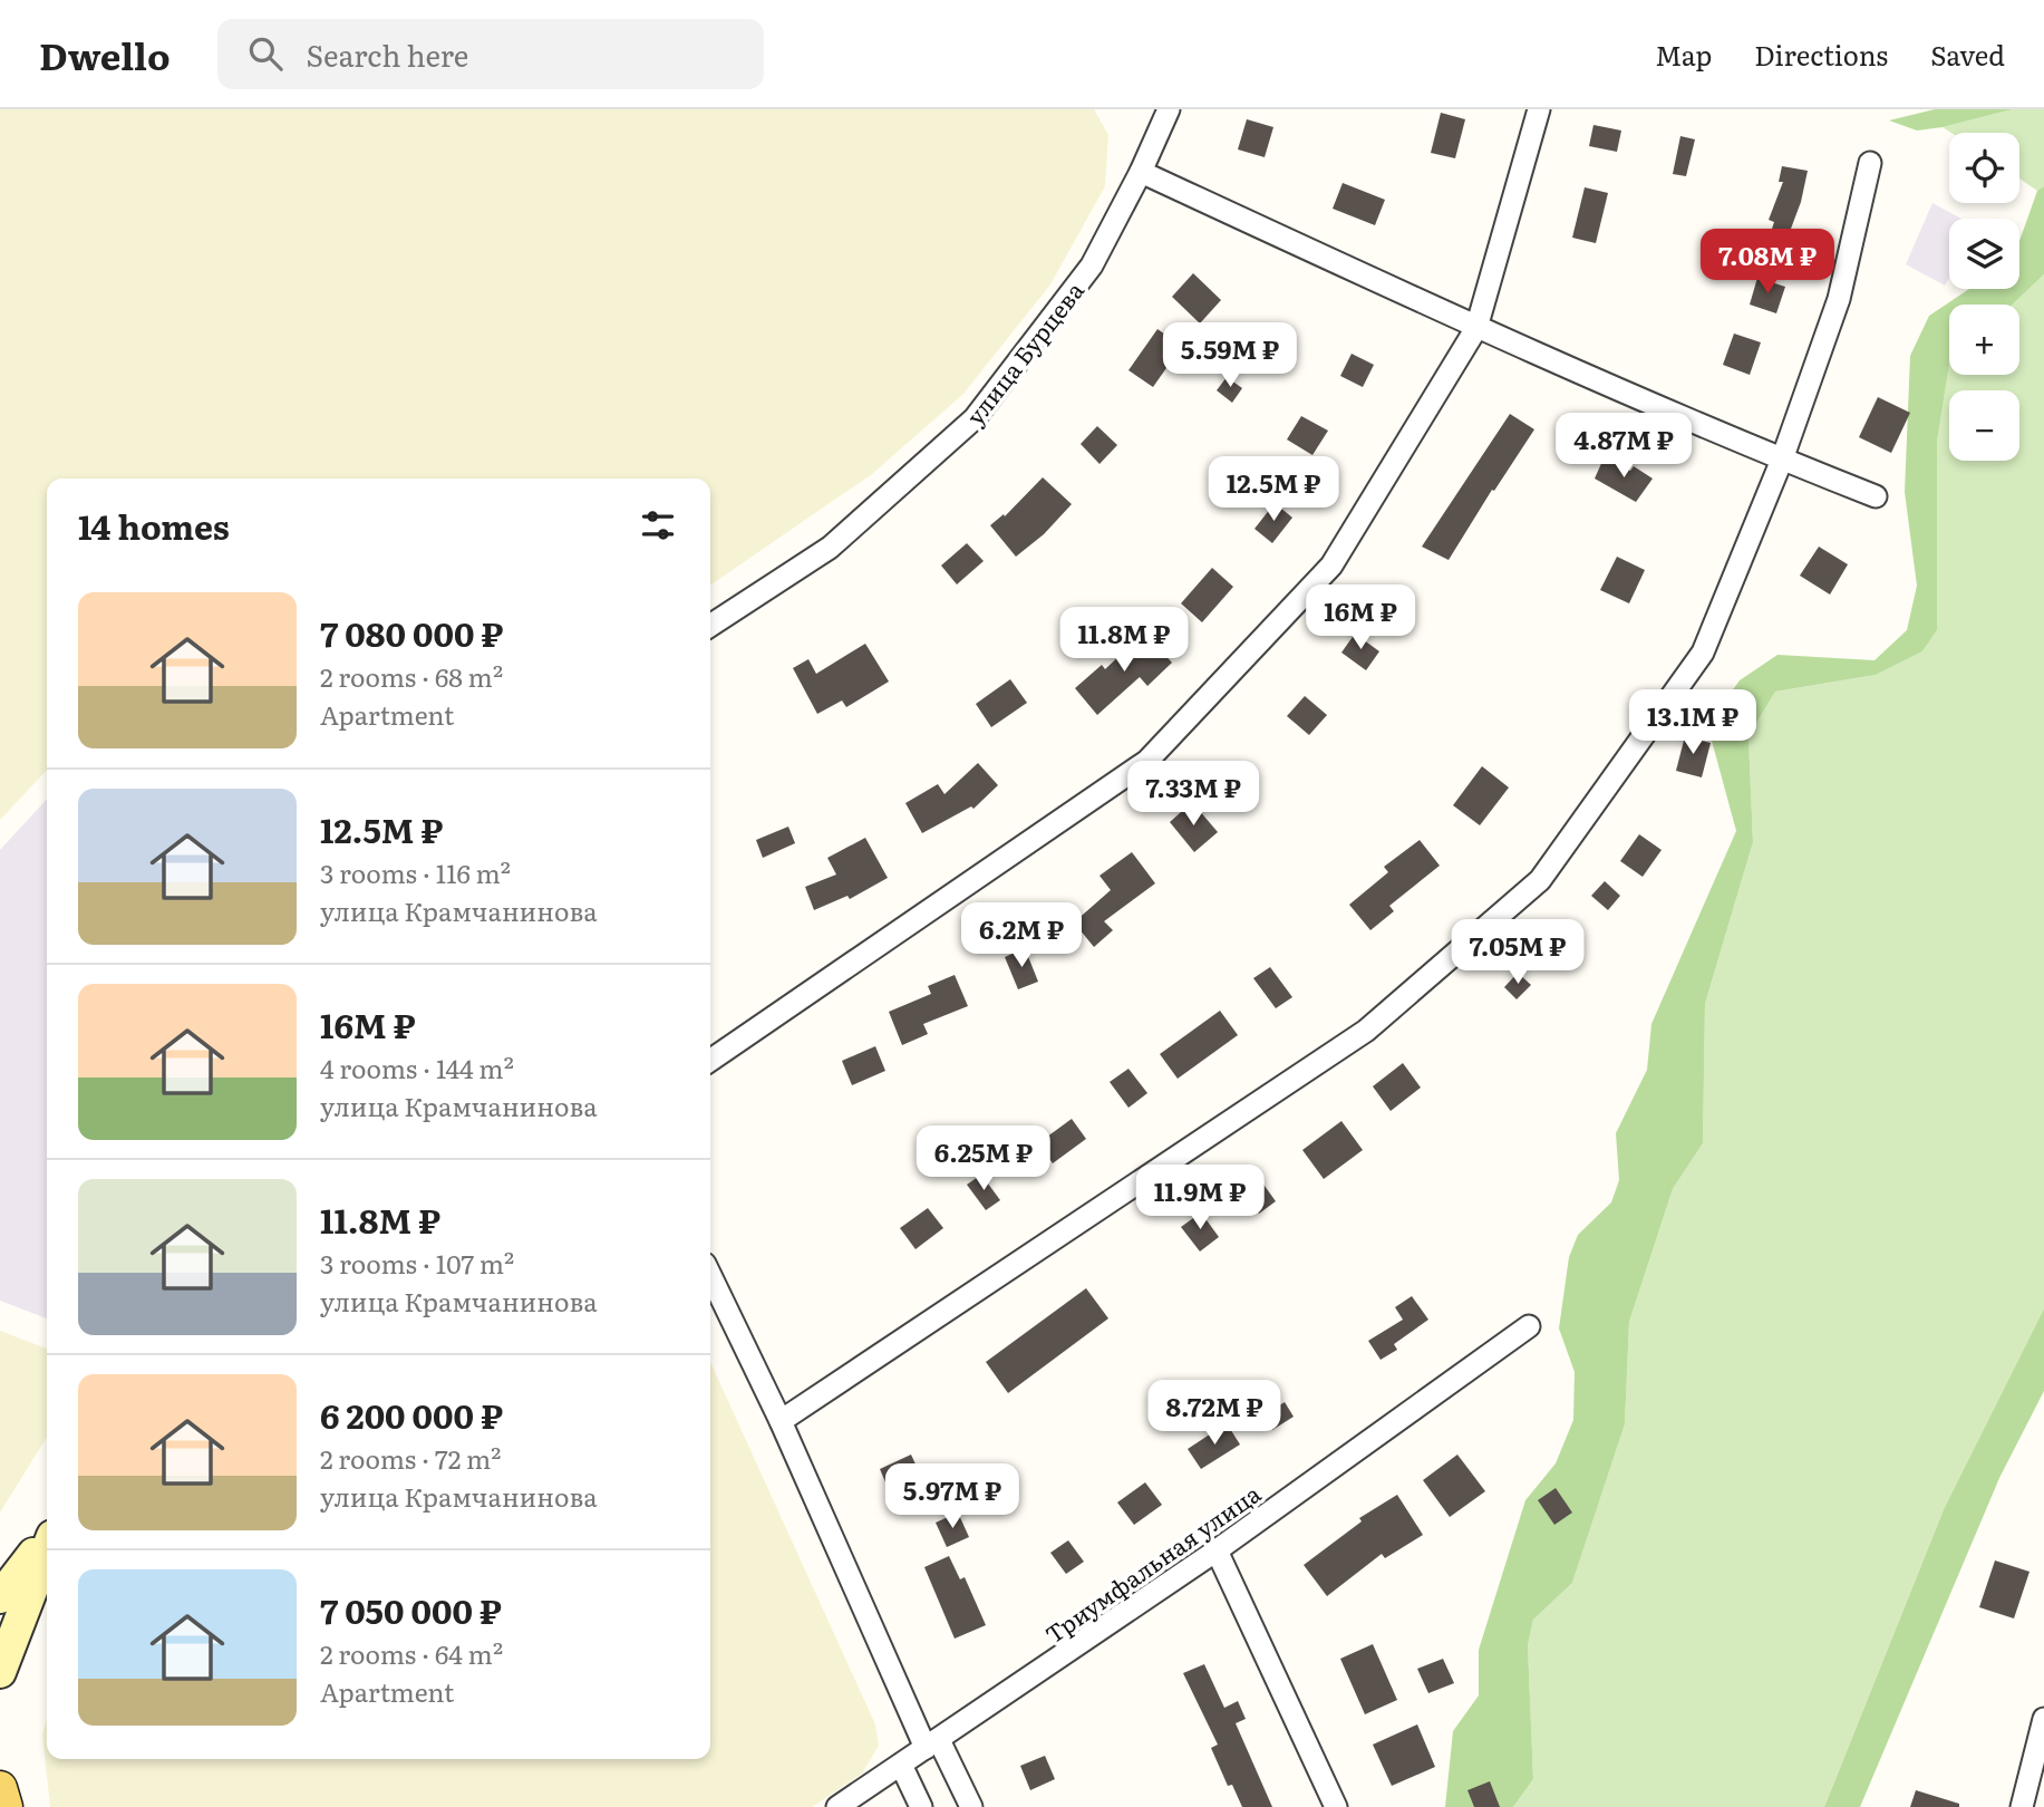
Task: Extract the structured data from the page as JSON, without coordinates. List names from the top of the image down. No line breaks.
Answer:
{"streets":{"street":["улица Бурцева","Триумфальная улица"]},"page":{"header":"Dwello","search":"Search here","nav":["Map","Directions","Saved"],"map_buttons":["+","−"],"price":["7.08M ₽","5.59M ₽","4.87M ₽","12.5M ₽","16M ₽","11.8M ₽","13.1M ₽","7.33M ₽","6.2M ₽","7.05M ₽","6.25M ₽","11.9M ₽","8.72M ₽","5.97M ₽"],"heading":"14 homes","list":[{"name":"7 080 000 ₽","note":"2 rooms · 68 m² · Apartment"},{"name":"12.5M ₽","note":"3 rooms · 116 m² · улица Крамчанинова"},{"name":"16M ₽","note":"4 rooms · 144 m² · улица Крамчанинова"},{"name":"11.8M ₽","note":"3 rooms · 107 m² · улица Крамчанинова"},{"name":"6 200 000 ₽","note":"2 rooms · 72 m² · улица Крамчанинова"},{"name":"7 050 000 ₽","note":"2 rooms · 64 m² · Apartment"}]}}
